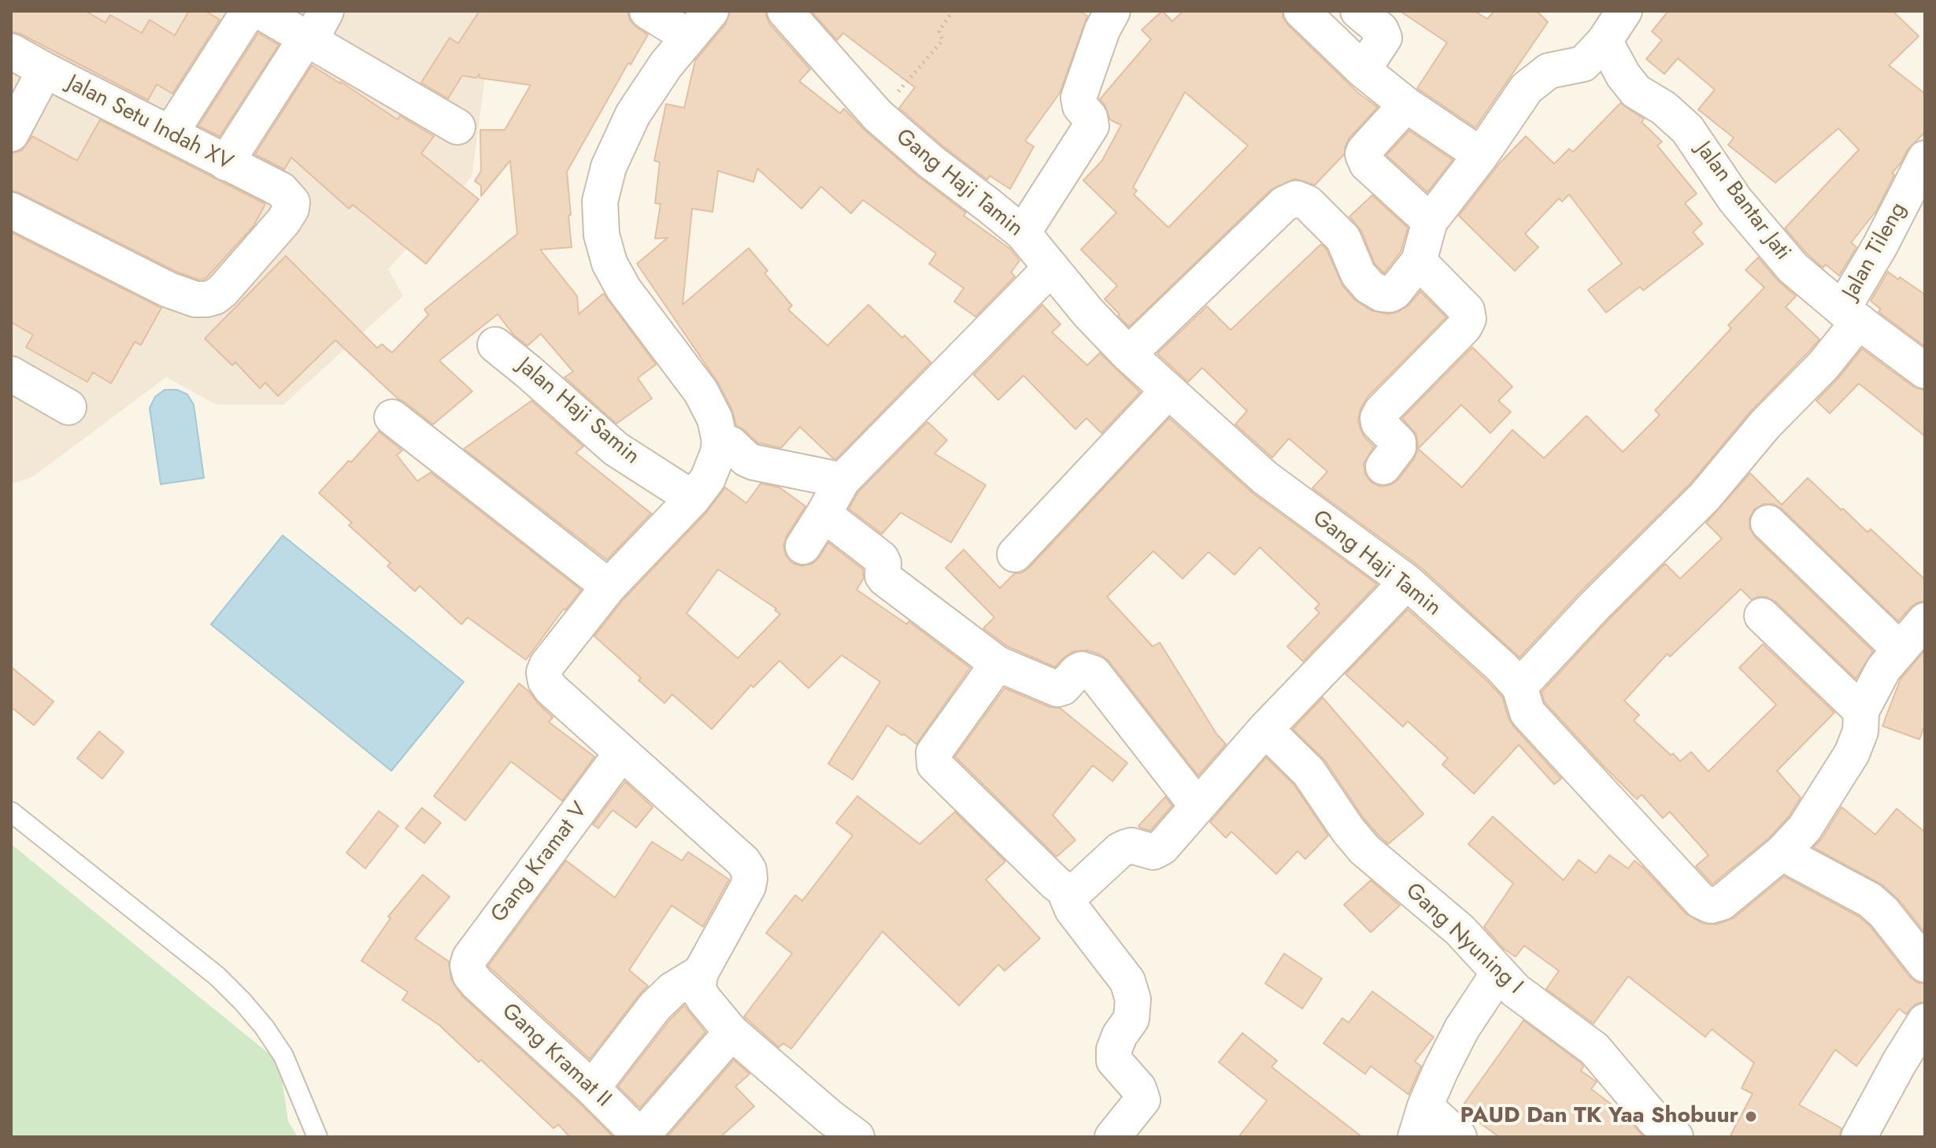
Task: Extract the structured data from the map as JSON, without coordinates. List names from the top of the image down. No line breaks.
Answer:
{"streets":{"street":["Jalan Setu Indah XV","Gang Haji Tamin","Jalan Bantar Jati","Jalan Tileng","Jalan Haji Samin","Gang Kramat V","Gang Nyuning I","Gang Kramat II"]},"crossings":[["Gang Haji Tamin","Jalan Tileng"],["Jalan Bantar Jati","Jalan Tileng"],["Gang Kramat V","Gang Kramat II"]],"places":["PAUD Dan TK Yaa Shobuur"]}
